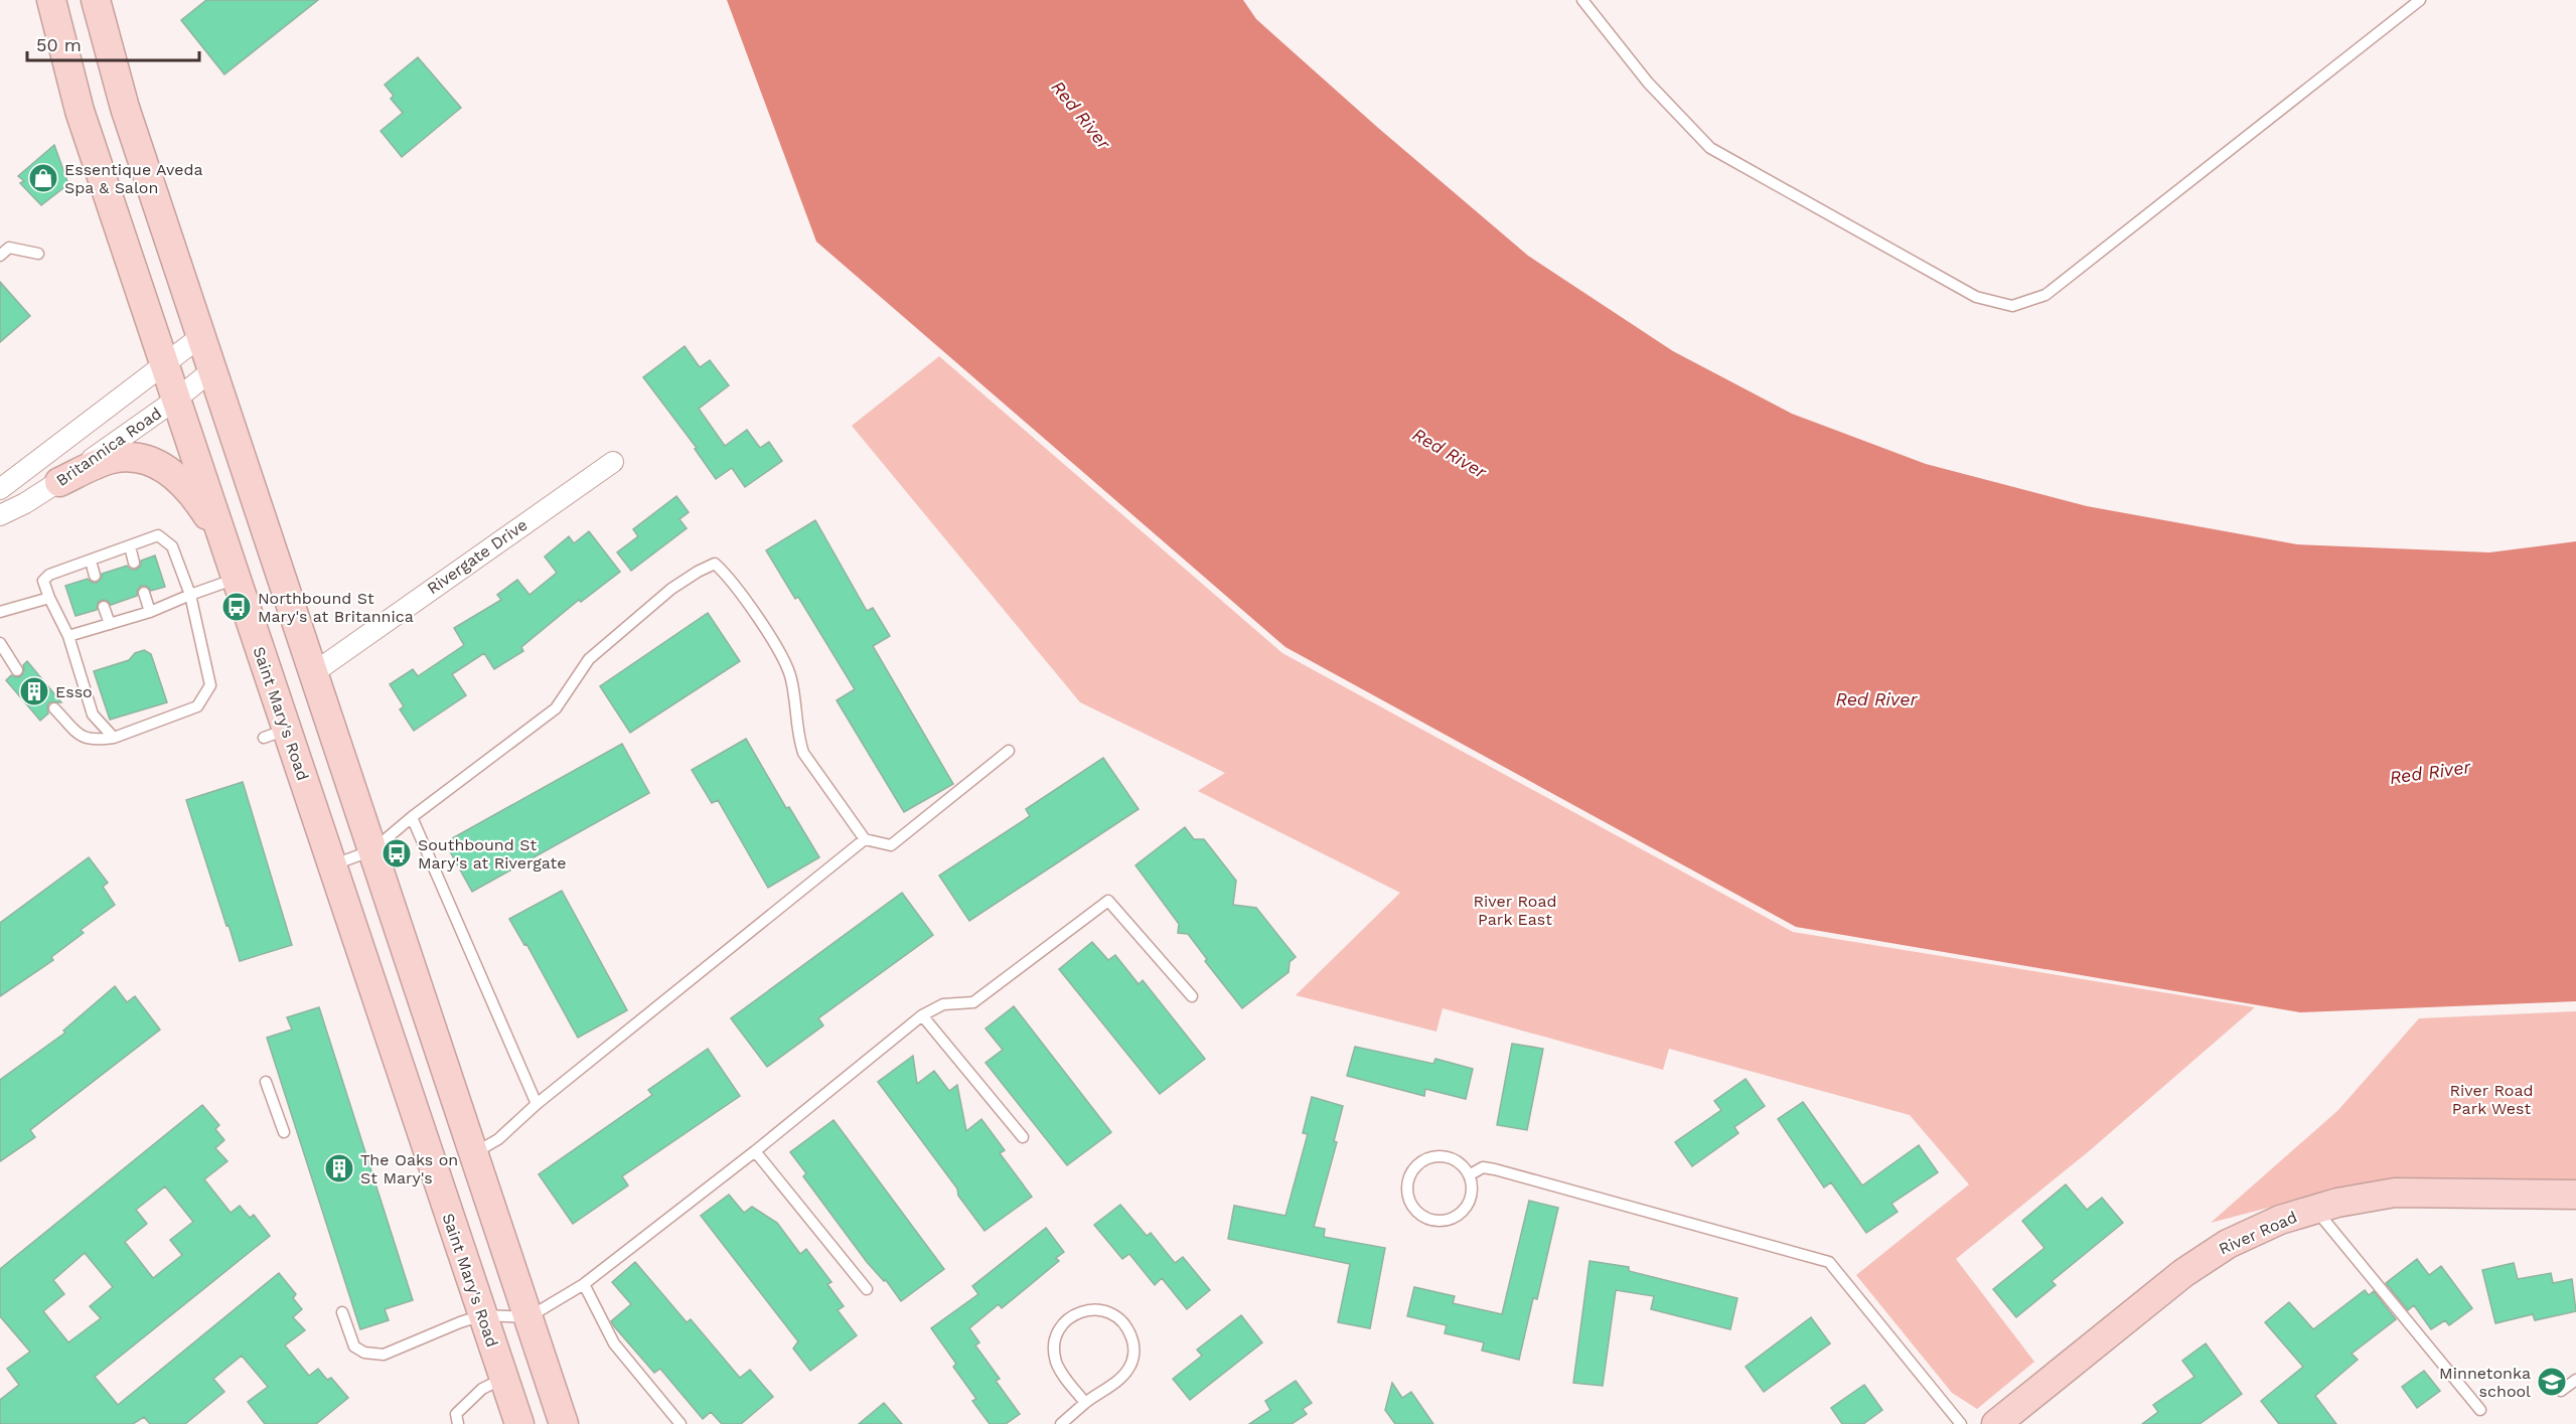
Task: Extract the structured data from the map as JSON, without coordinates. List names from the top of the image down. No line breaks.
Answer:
{"streets":{"main road":["Saint Mary's Road","River Road"],"street":["Britannica Road","Rivergate Drive"]},"crossings":[["Britannica Road","Saint Mary's Road"]],"water":["Red River"],"parks":["River Road Park East","River Road Park West"],"places":{"shop":["Essentique Aveda Spa & Salon"],"bus stop":["Northbound St Mary's at Britannica","Southbound St Mary's at Rivergate"],"building":["Esso","The Oaks on St Mary's"],"school or university":["Minnetonka school"]},"scale_bar":"50 m"}
